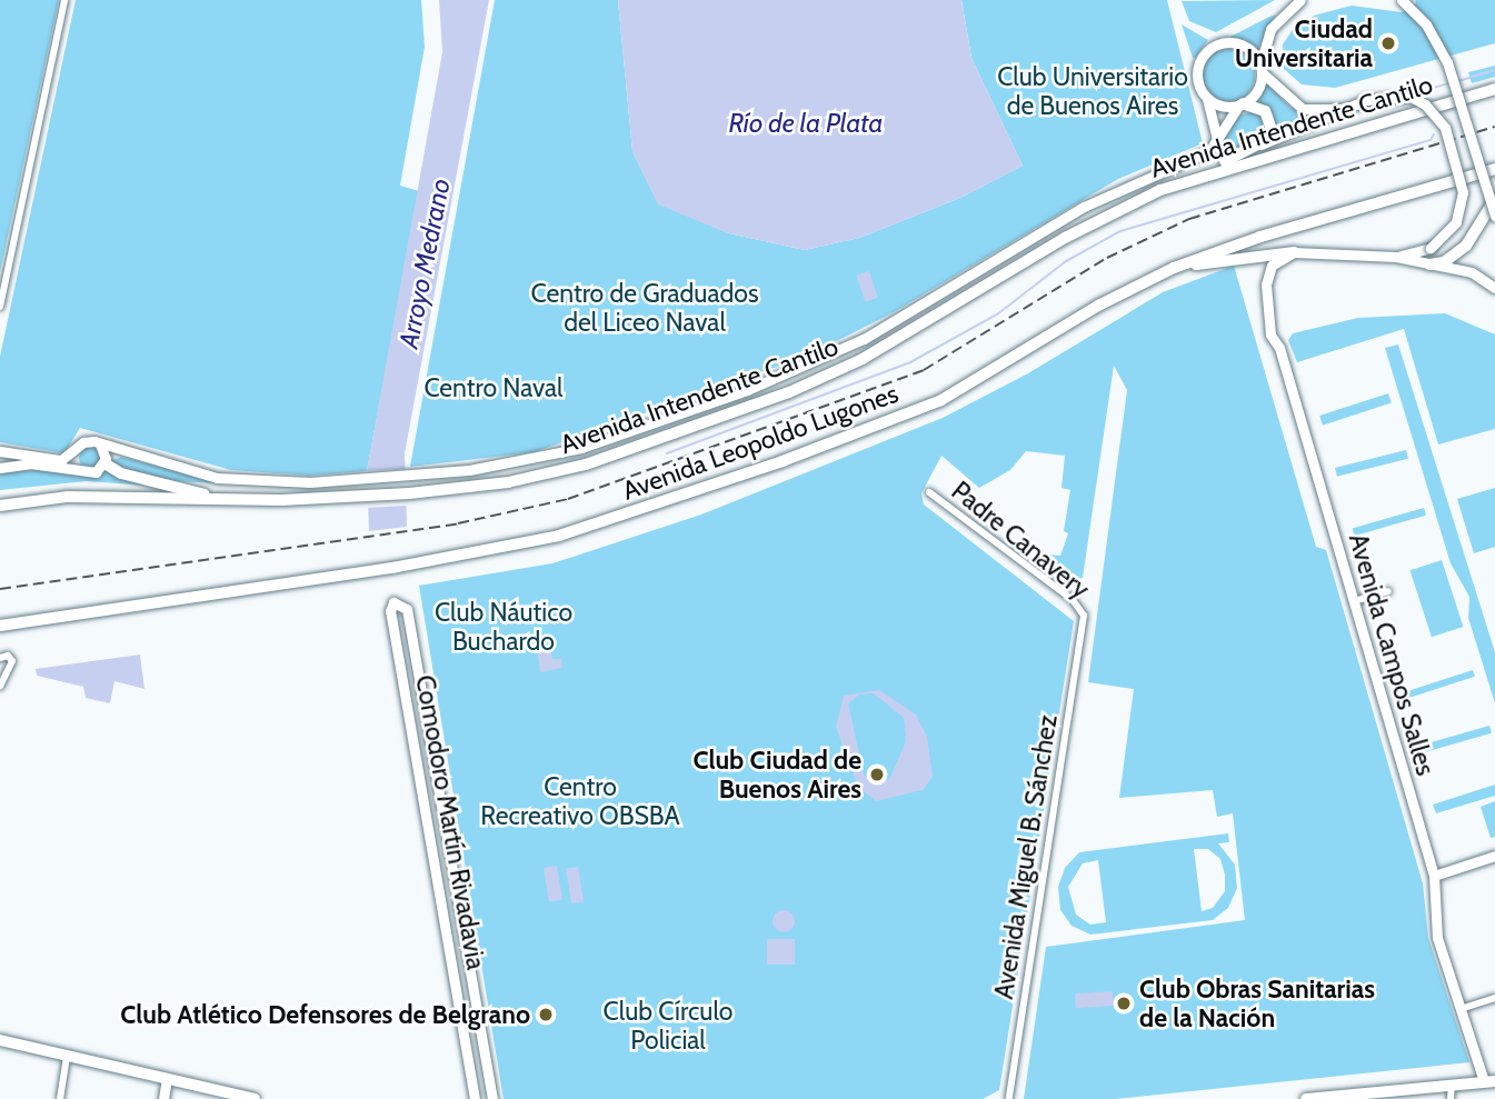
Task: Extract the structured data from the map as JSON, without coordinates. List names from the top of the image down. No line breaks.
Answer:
{"streets":{"highway":["Avenida Intendente Cantilo","Avenida Leopoldo Lugones"],"street":["Padre Canavery","Avenida Campos Salles","Comodoro Martín Rivadavia","Avenida Miguel B. Sánchez"]},"crossings":[["Padre Canavery","Avenida Miguel B. Sánchez"]],"water":["Río de la Plata","Arroyo Medrano"],"parks":["Club Universitario de Buenos Aires","Centro de Graduados del Liceo Naval","Centro Naval","Club Náutico Buchardo","Centro Recreativo OBSBA","Club Círculo Policial"],"places":["Ciudad Universitaria","Club Ciudad de Buenos Aires","Club Obras Sanitarias de la Nación","Club Atlético Defensores de Belgrano"]}
